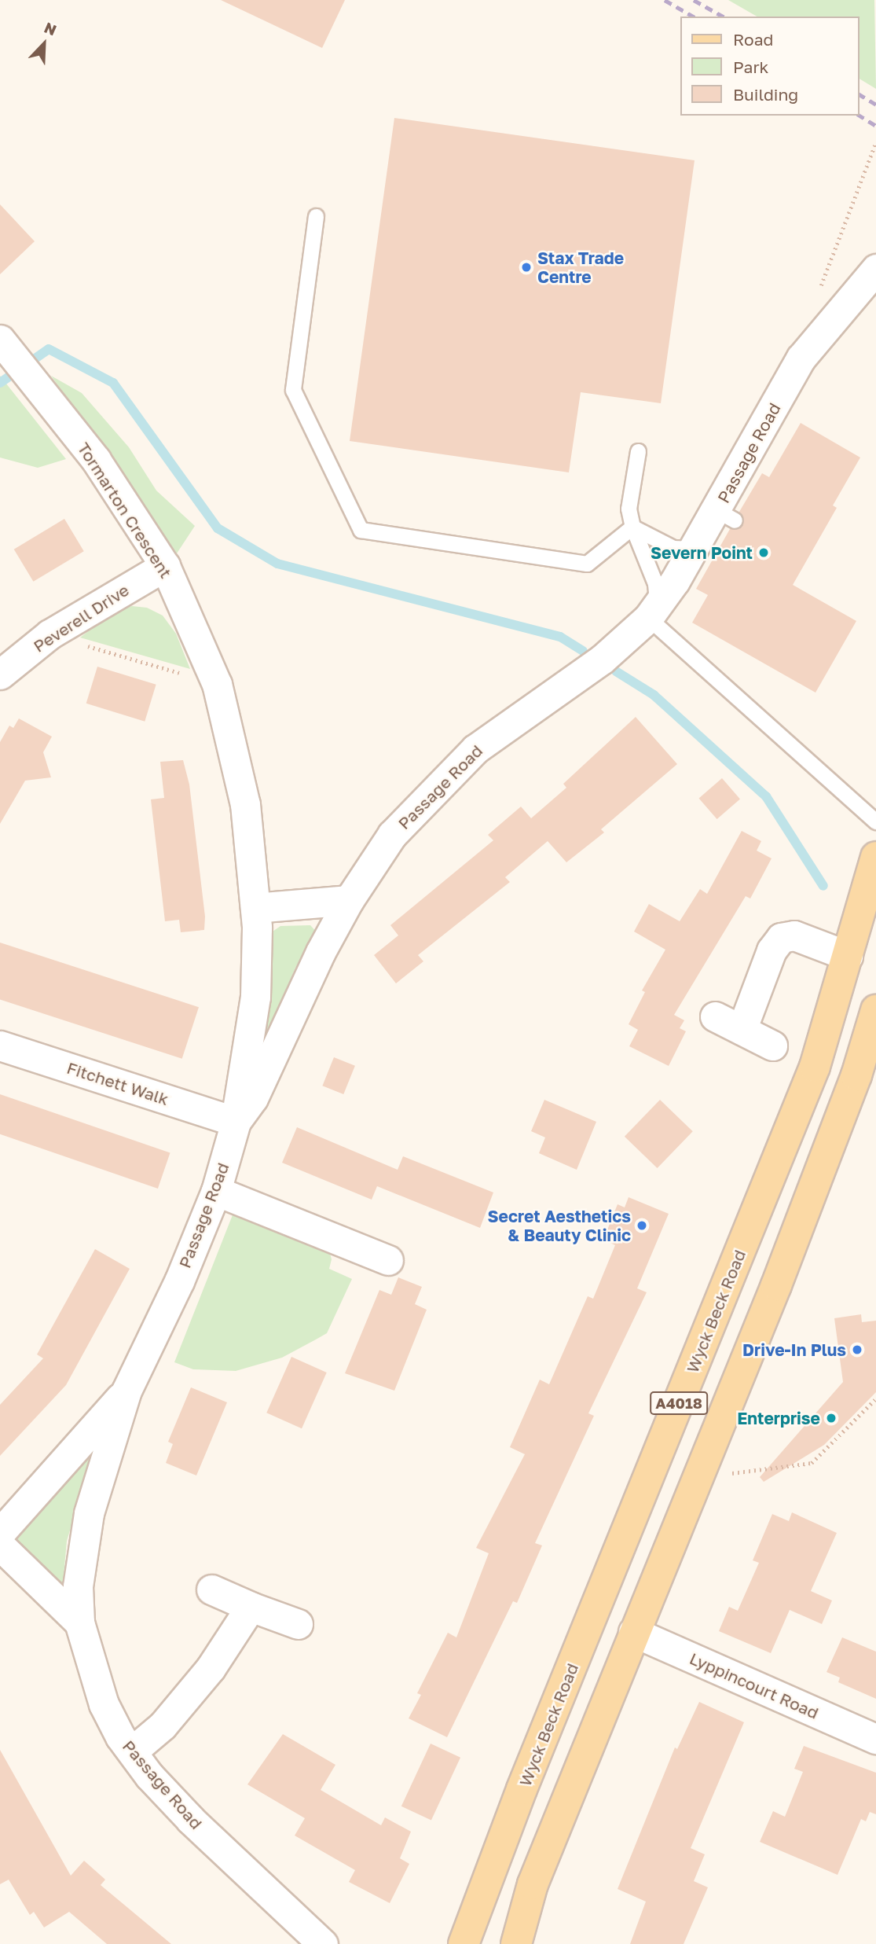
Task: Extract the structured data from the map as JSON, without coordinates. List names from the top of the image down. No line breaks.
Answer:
{"streets":{"main road":["Wyck Beck Road","A4018"],"street":["Passage Road","Tormarton Crescent","Peverell Drive","Fitchett Walk","Lyppincourt Road"]},"crossings":[["Passage Road","Tormarton Crescent"],["Passage Road","Fitchett Walk"],["Tormarton Crescent","Peverell Drive"],["Tormarton Crescent","Fitchett Walk"],["A4018","Lyppincourt Road"]],"places":["Stax Trade Centre","Severn Point","Secret Aesthetics & Beauty Clinic","Drive-In Plus","Enterprise"],"legend":["Road","Park","Building"],"north":"top right"}
